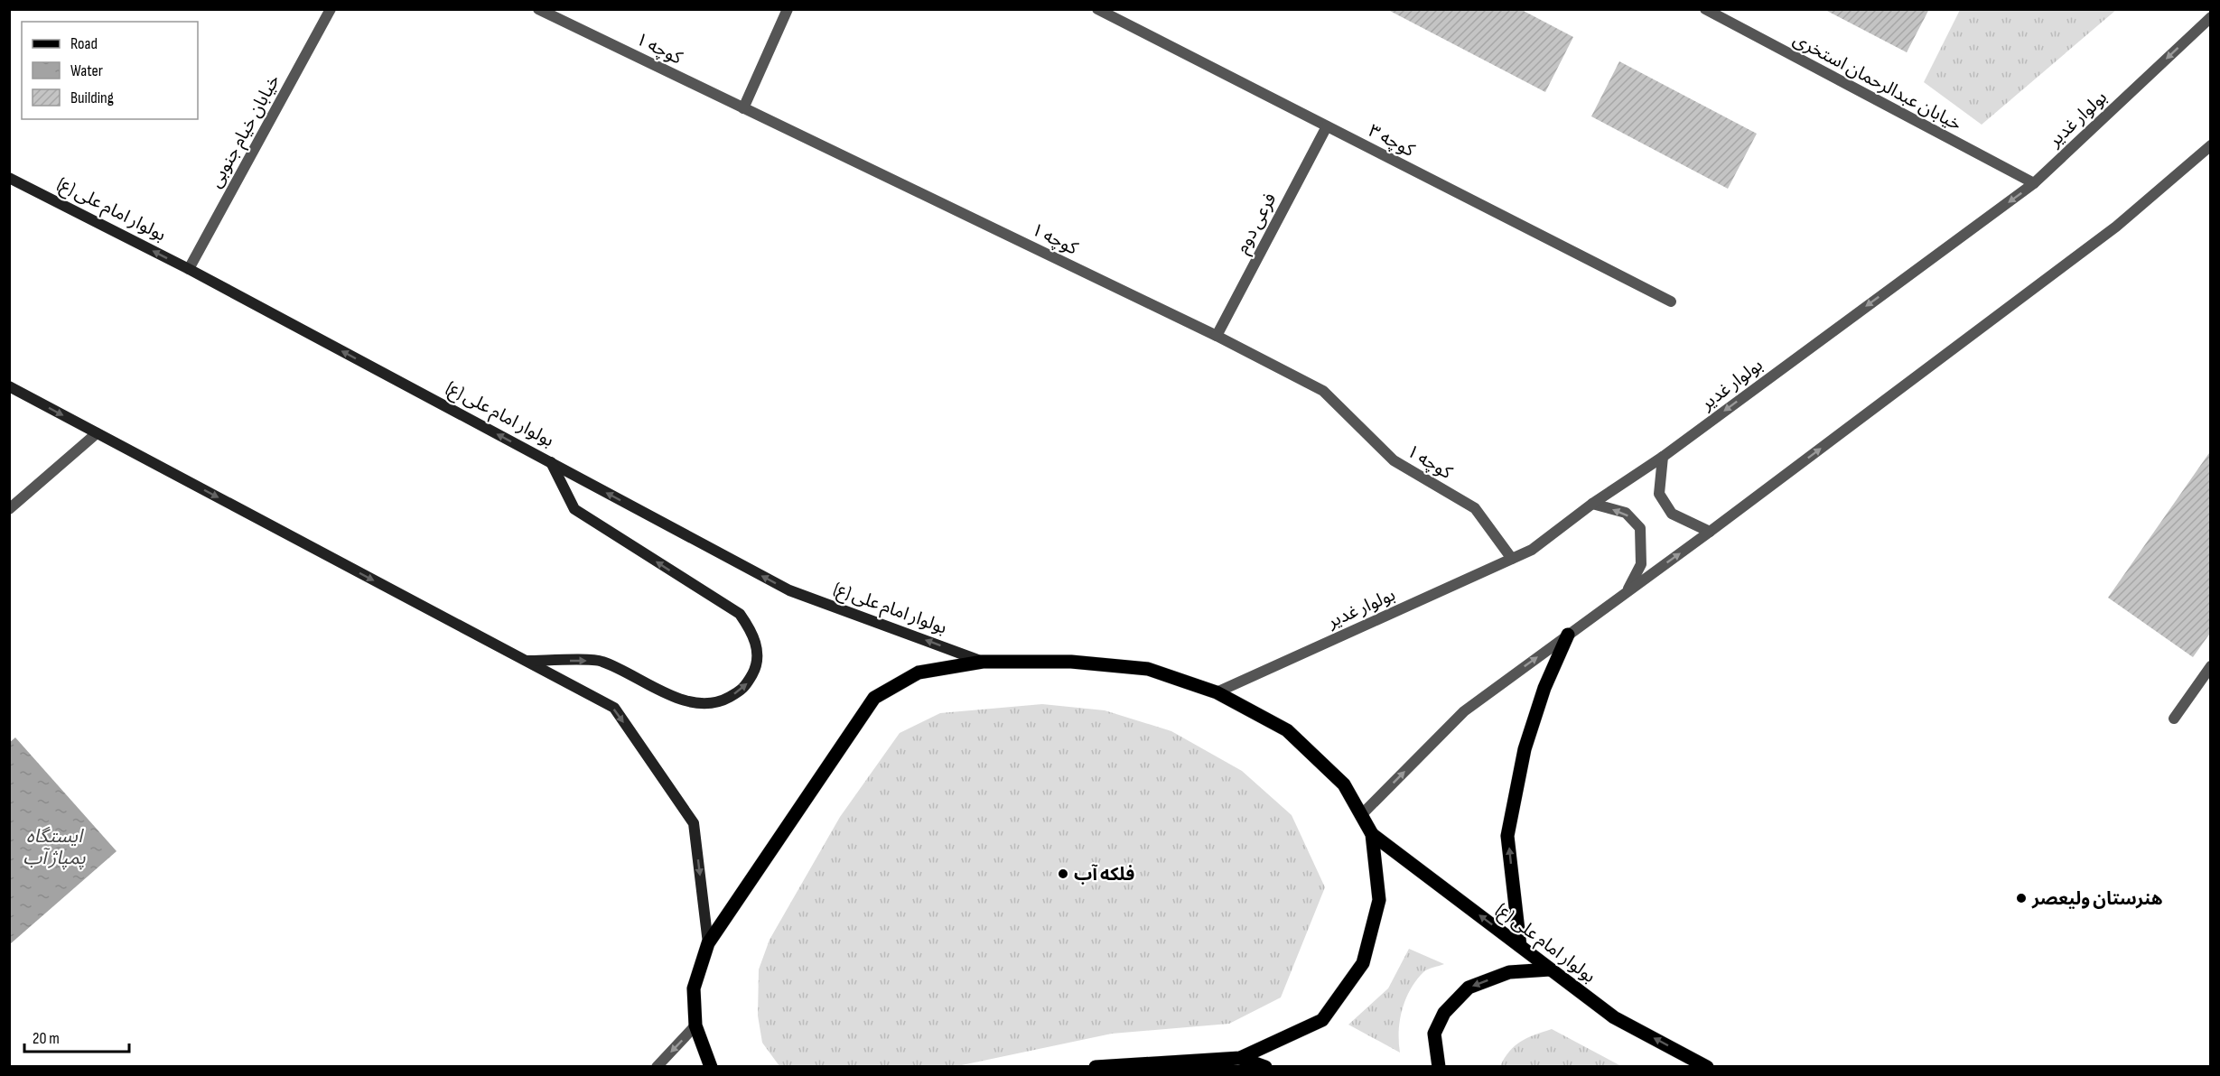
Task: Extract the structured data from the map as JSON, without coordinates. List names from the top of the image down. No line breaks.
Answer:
{"streets":{"main road":["بولوار امام علی (ع)"],"street":["کوچه ۱","خیابان عبدالرحمان استخری","بولوار غدیر","خیابان خیام جنوبی","کوچه ۳","فرعی دوم"]},"crossings":[["کوچه ۱","بولوار غدیر"],["کوچه ۱","فرعی دوم"],["خیابان عبدالرحمان استخری","بولوار غدیر"],["خیابان خیام جنوبی","بولوار امام علی (ع)"],["کوچه ۳","فرعی دوم"]],"one_way":["بولوار امام علی (ع)"],"water":["ایستگاه پمپاژ آب"],"places":["فلکه آب","هنرستان ولیعصر"],"legend":["Road","Water","Building"],"scale_bar":"20 m"}
